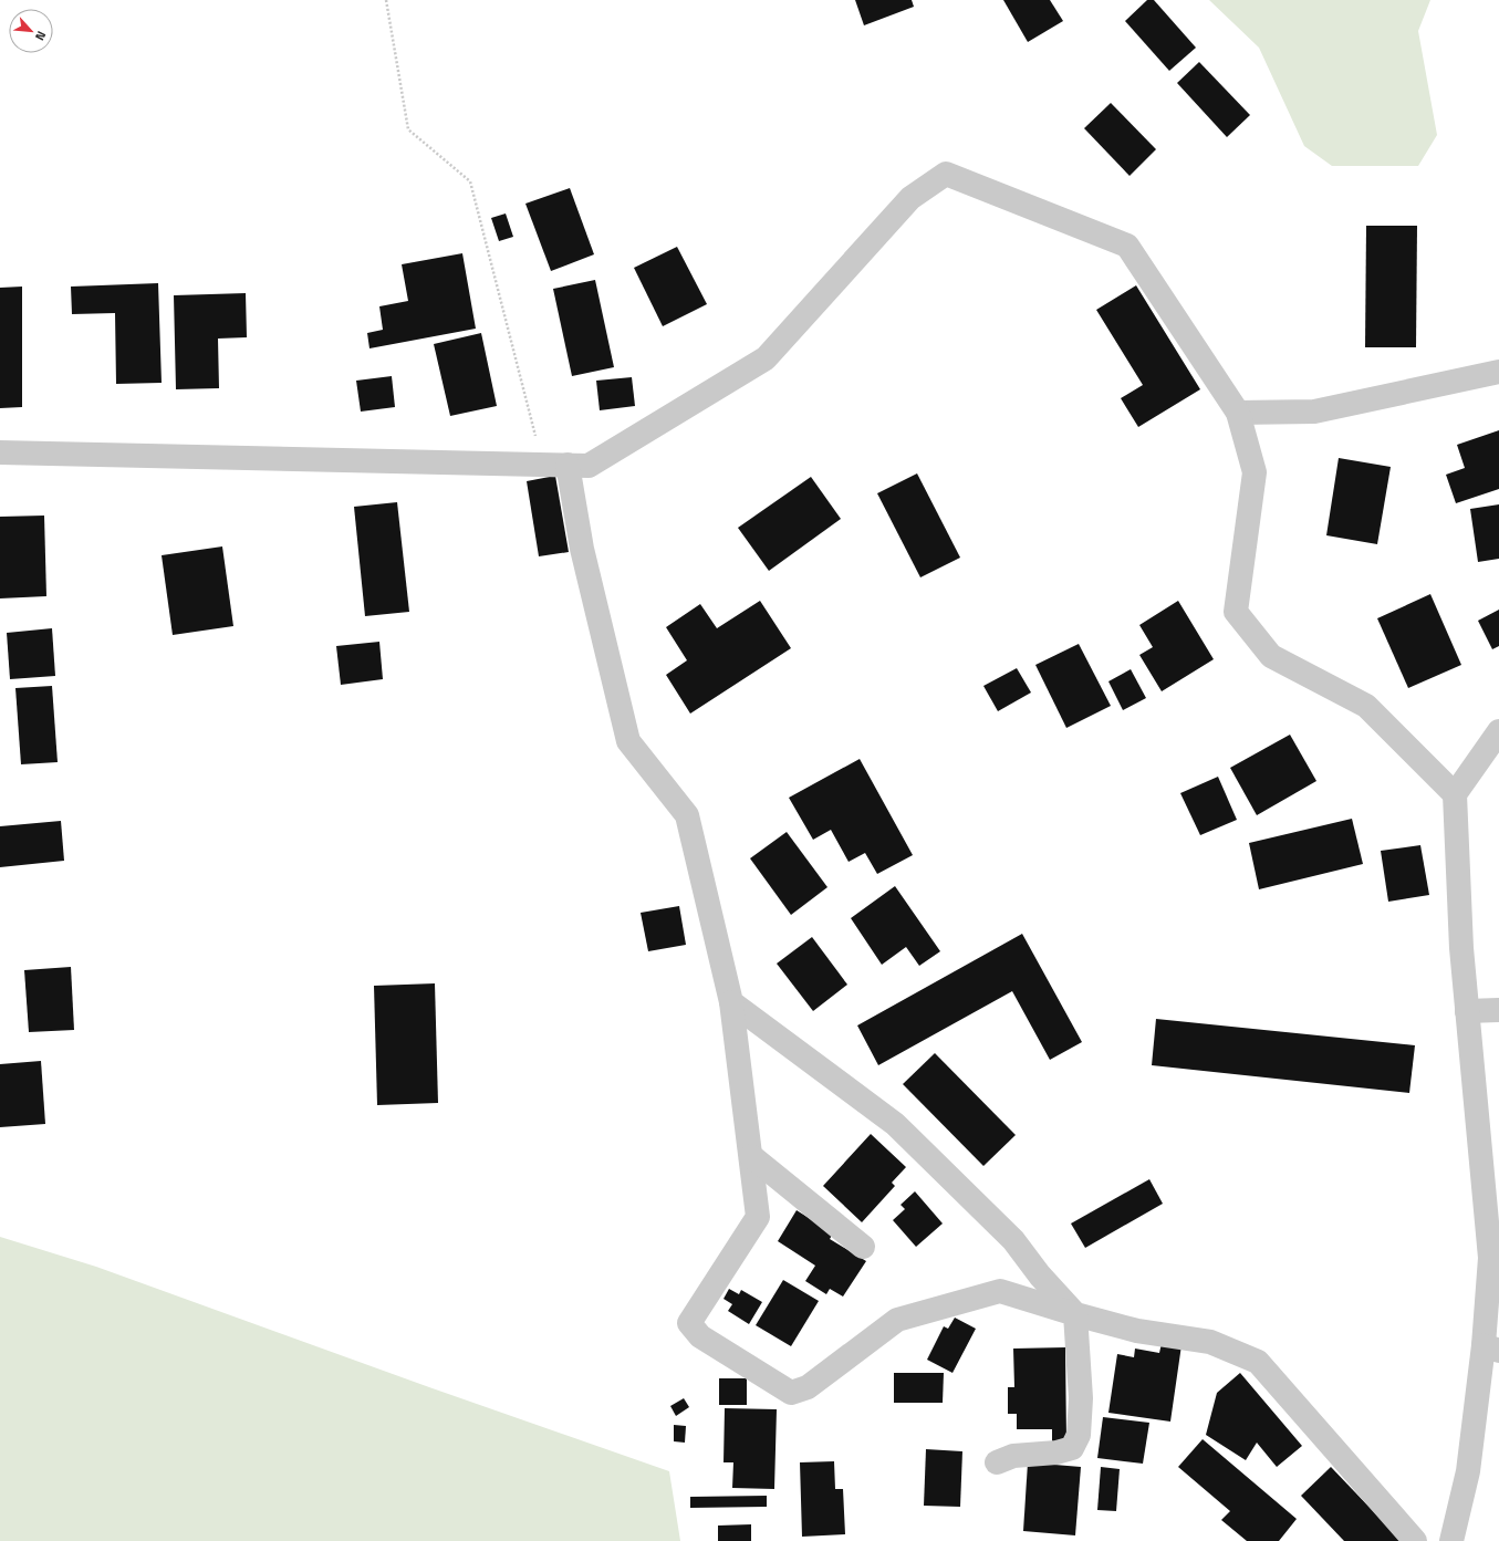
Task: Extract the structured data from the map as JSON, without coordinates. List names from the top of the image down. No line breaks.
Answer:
{"north":"bottom right"}
